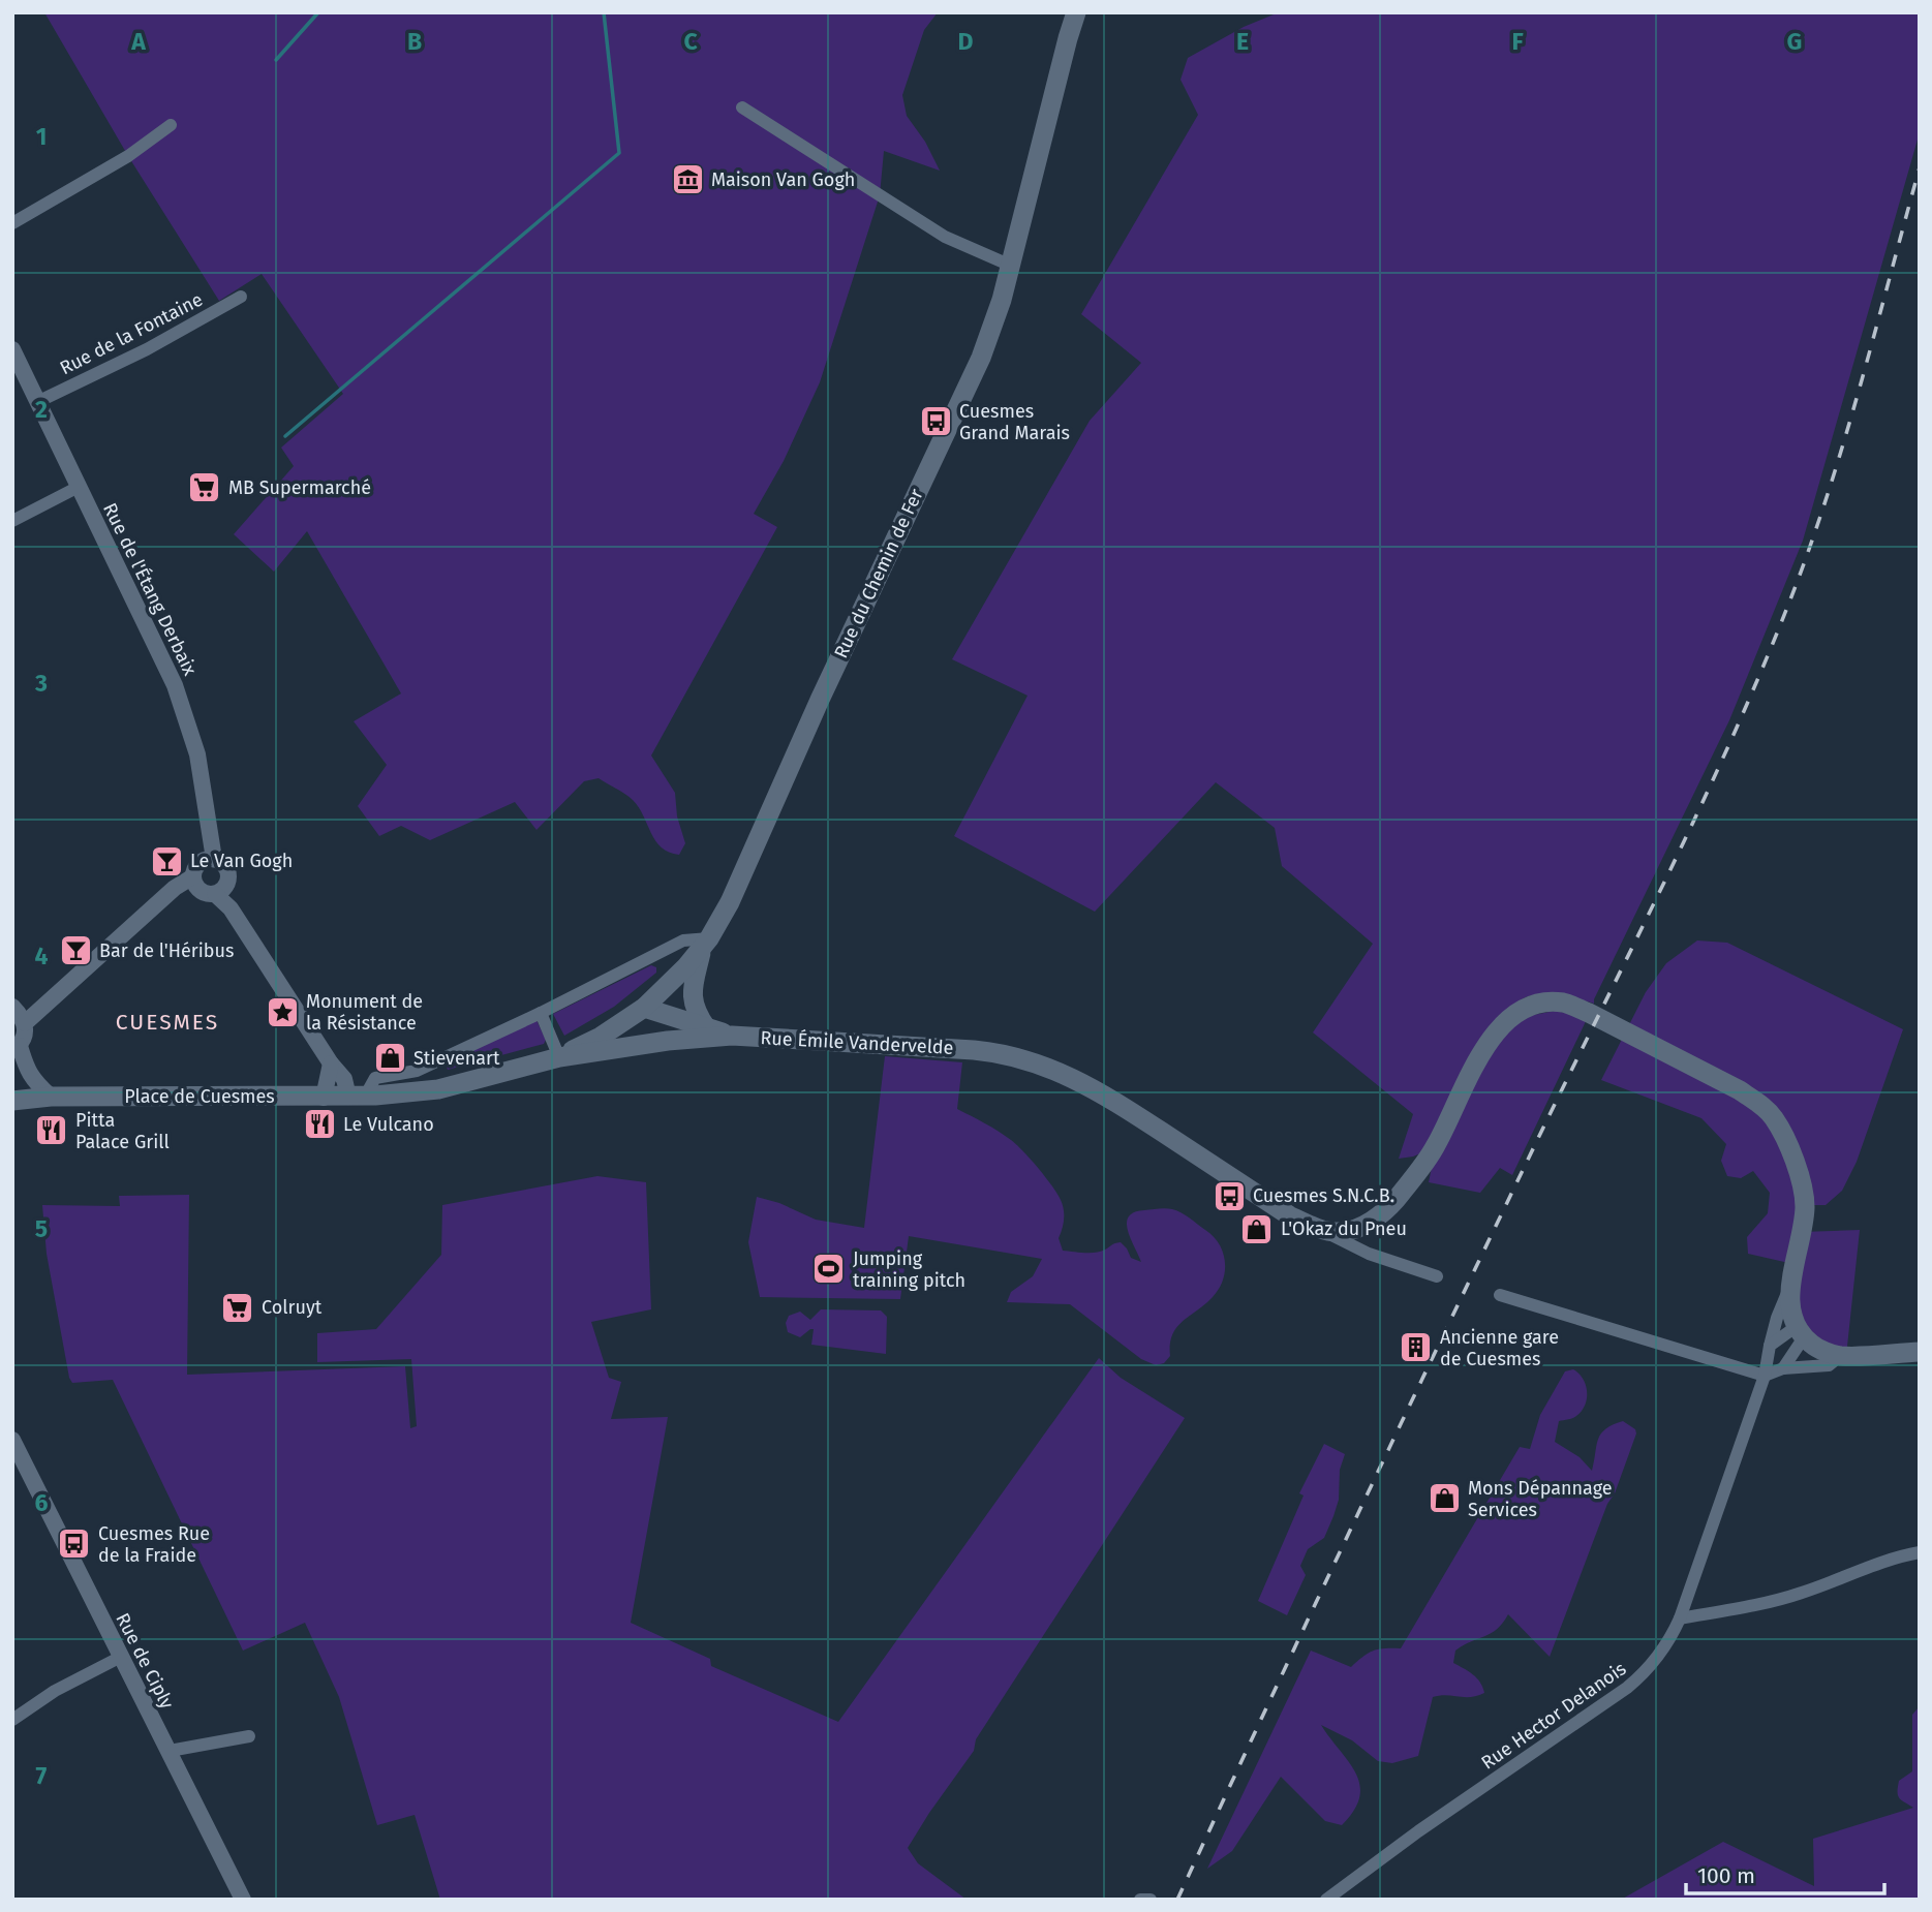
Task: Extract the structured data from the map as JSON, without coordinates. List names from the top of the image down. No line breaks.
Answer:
{"streets":{"main road":["Rue du Chemin de Fer","Rue Émile Vandervelde","Place de Cuesmes"],"street":["Rue de la Fontaine","Rue de l'Étang Derbaix","Rue de Ciply","Rue Hector Delanois"]},"crossings":[["Rue de la Fontaine","Rue de l'Étang Derbaix"],["Rue du Chemin de Fer","Rue Émile Vandervelde"],["Rue Émile Vandervelde","Place de Cuesmes"],["Rue Émile Vandervelde","Rue Hector Delanois"]],"districts":["CUESMES"],"places":{"museum":["Maison Van Gogh"],"bus stop":["Cuesmes Grand Marais","Cuesmes S.N.C.B.","Cuesmes Rue de la Fraide"],"supermarket":["MB Supermarché","Colruyt"],"bar":["Le Van Gogh","Bar de l'Héribus"],"place":["Monument de la Résistance"],"shop":["Stievenart","L'Okaz du Pneu","Mons Dépannage Services"],"restaurant":["Le Vulcano","Pitta Palace Grill"],"sports":["Jumping training pitch"],"building":["Ancienne gare de Cuesmes"]},"scale_bar":"100 m","grid":{"columns":["A","B","C","D","E","F","G"],"rows":["1","2","3","4","5","6","7"]}}
